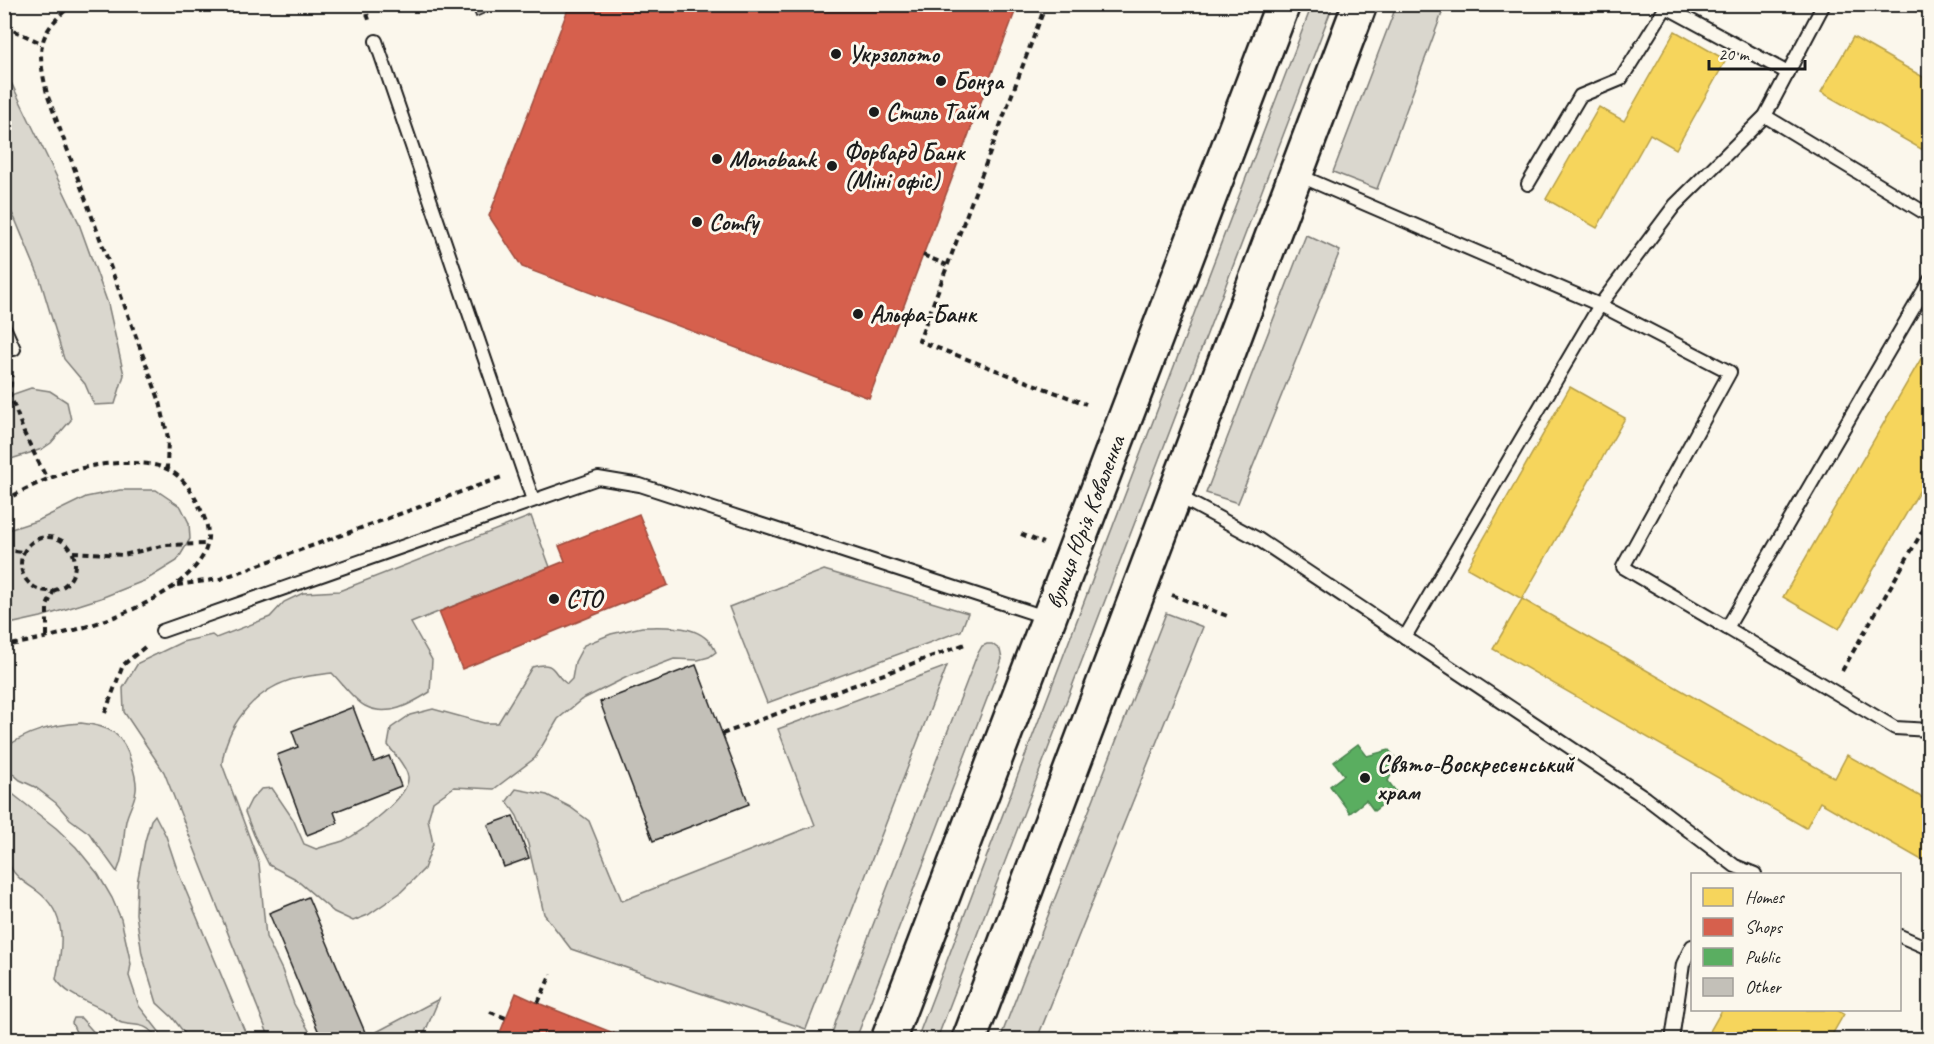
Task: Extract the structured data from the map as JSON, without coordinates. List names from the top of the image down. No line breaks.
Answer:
{"streets":{"main road":["вулиця Юрія Коваленка"]},"places":["Укрзолото","Бонза","Стиль Тайм","Monobank","Форвард Банк (Міні офіс)","Comfy","Альфа-Банк","СТО","Свято-Воскресенський храм"],"legend":["Homes","Shops","Public","Other"],"scale_bar":"20 m"}
